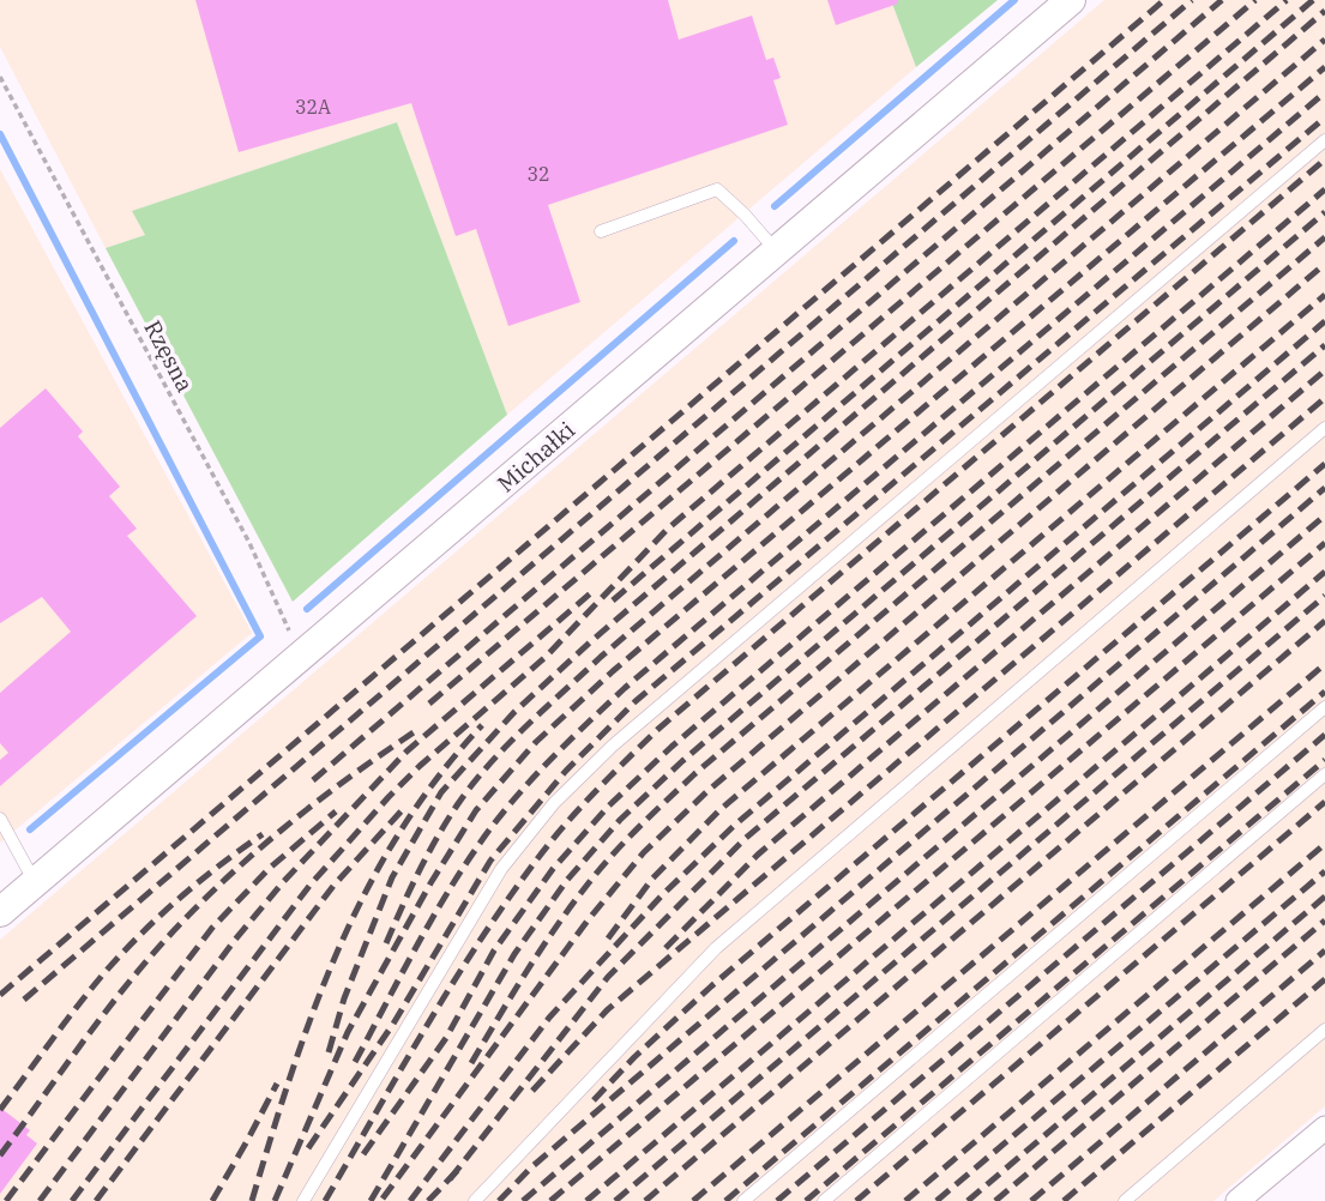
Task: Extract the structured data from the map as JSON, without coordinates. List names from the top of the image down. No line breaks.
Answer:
{"streets":{"street":["Michałki"],"path":["Rzęsna"]},"crossings":[["Rzęsna","Michałki"]],"house_numbers":["32A","32"]}
